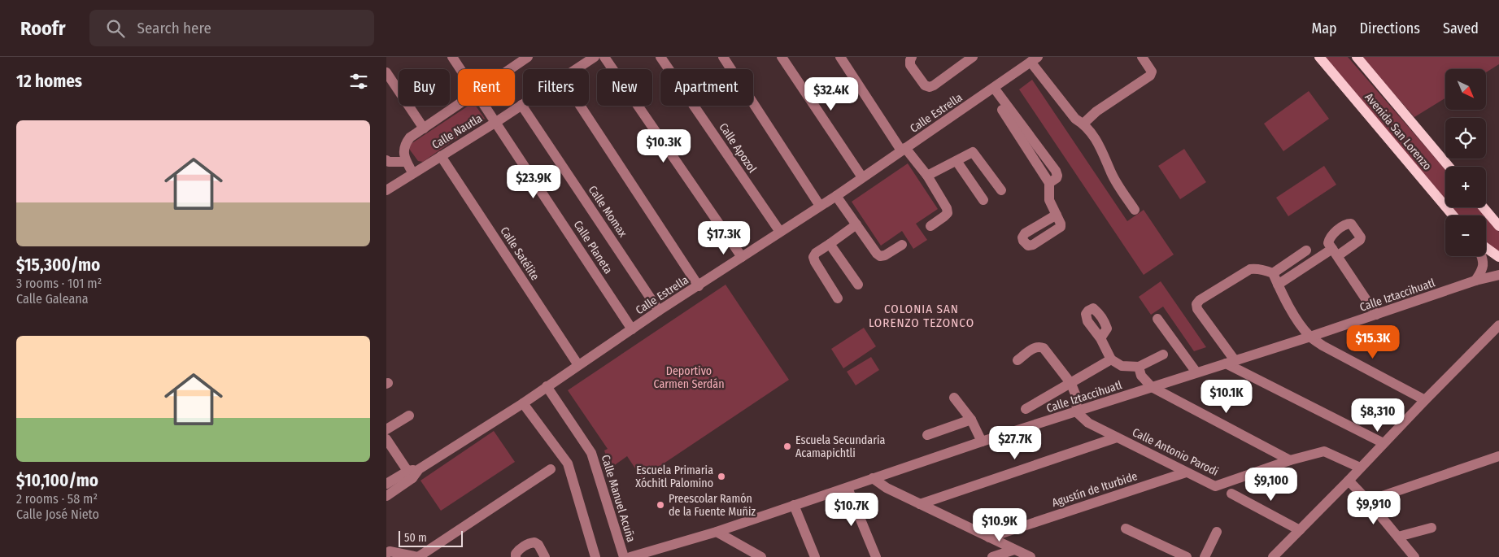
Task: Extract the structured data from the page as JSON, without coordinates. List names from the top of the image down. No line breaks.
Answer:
{"streets":{"main road":["Avenida San Lorenzo"],"street":["Calle Estrella","Calle Nautla","Calle Apozol","Calle Momax","Calle Planeta","Calle Satélite","Calle Iztaccihuatl","Calle Antonio Parodi","Agustín de Iturbide","Calle Manuel Acuña"]},"crossings":[["Calle Estrella","Calle Apozol"],["Calle Estrella","Calle Momax"],["Calle Estrella","Calle Planeta"],["Calle Estrella","Calle Satélite"],["Calle Estrella","Calle Manuel Acuña"],["Calle Nautla","Calle Momax"],["Calle Nautla","Calle Planeta"],["Calle Nautla","Calle Satélite"],["Calle Iztaccihuatl","Calle Antonio Parodi"],["Calle Antonio Parodi","Agustín de Iturbide"]],"districts":["COLONIA SAN LORENZO TEZONCO"],"parks":["Deportivo Carmen Serdán"],"places":["Escuela Secundaria Acamapichtli","Escuela Primaria Xóchitl Palomino","Preescolar Ramón de la Fuente Muñiz"],"scale_bar":"50 m","north":"bottom right","page":{"header":"Roofr","search":"Search here","nav":["Map","Directions","Saved"],"heading":"12 homes","map_buttons":["+","−"],"chip":["Buy","Rent","Filters","New","Apartment"],"price":["$32.4K","$10.3K","$23.9K","$17.3K","$15.3K","$10.1K","$8,310","$27.7K","$9,100","$9,910","$10.7K","$10.9K"],"list":[{"name":"$15,300/mo","note":"3 rooms · 101 m² · Calle Galeana"},{"name":"$10,100/mo","note":"2 rooms · 58 m² · Calle José Nieto"}],"scale":"50 m"}}
